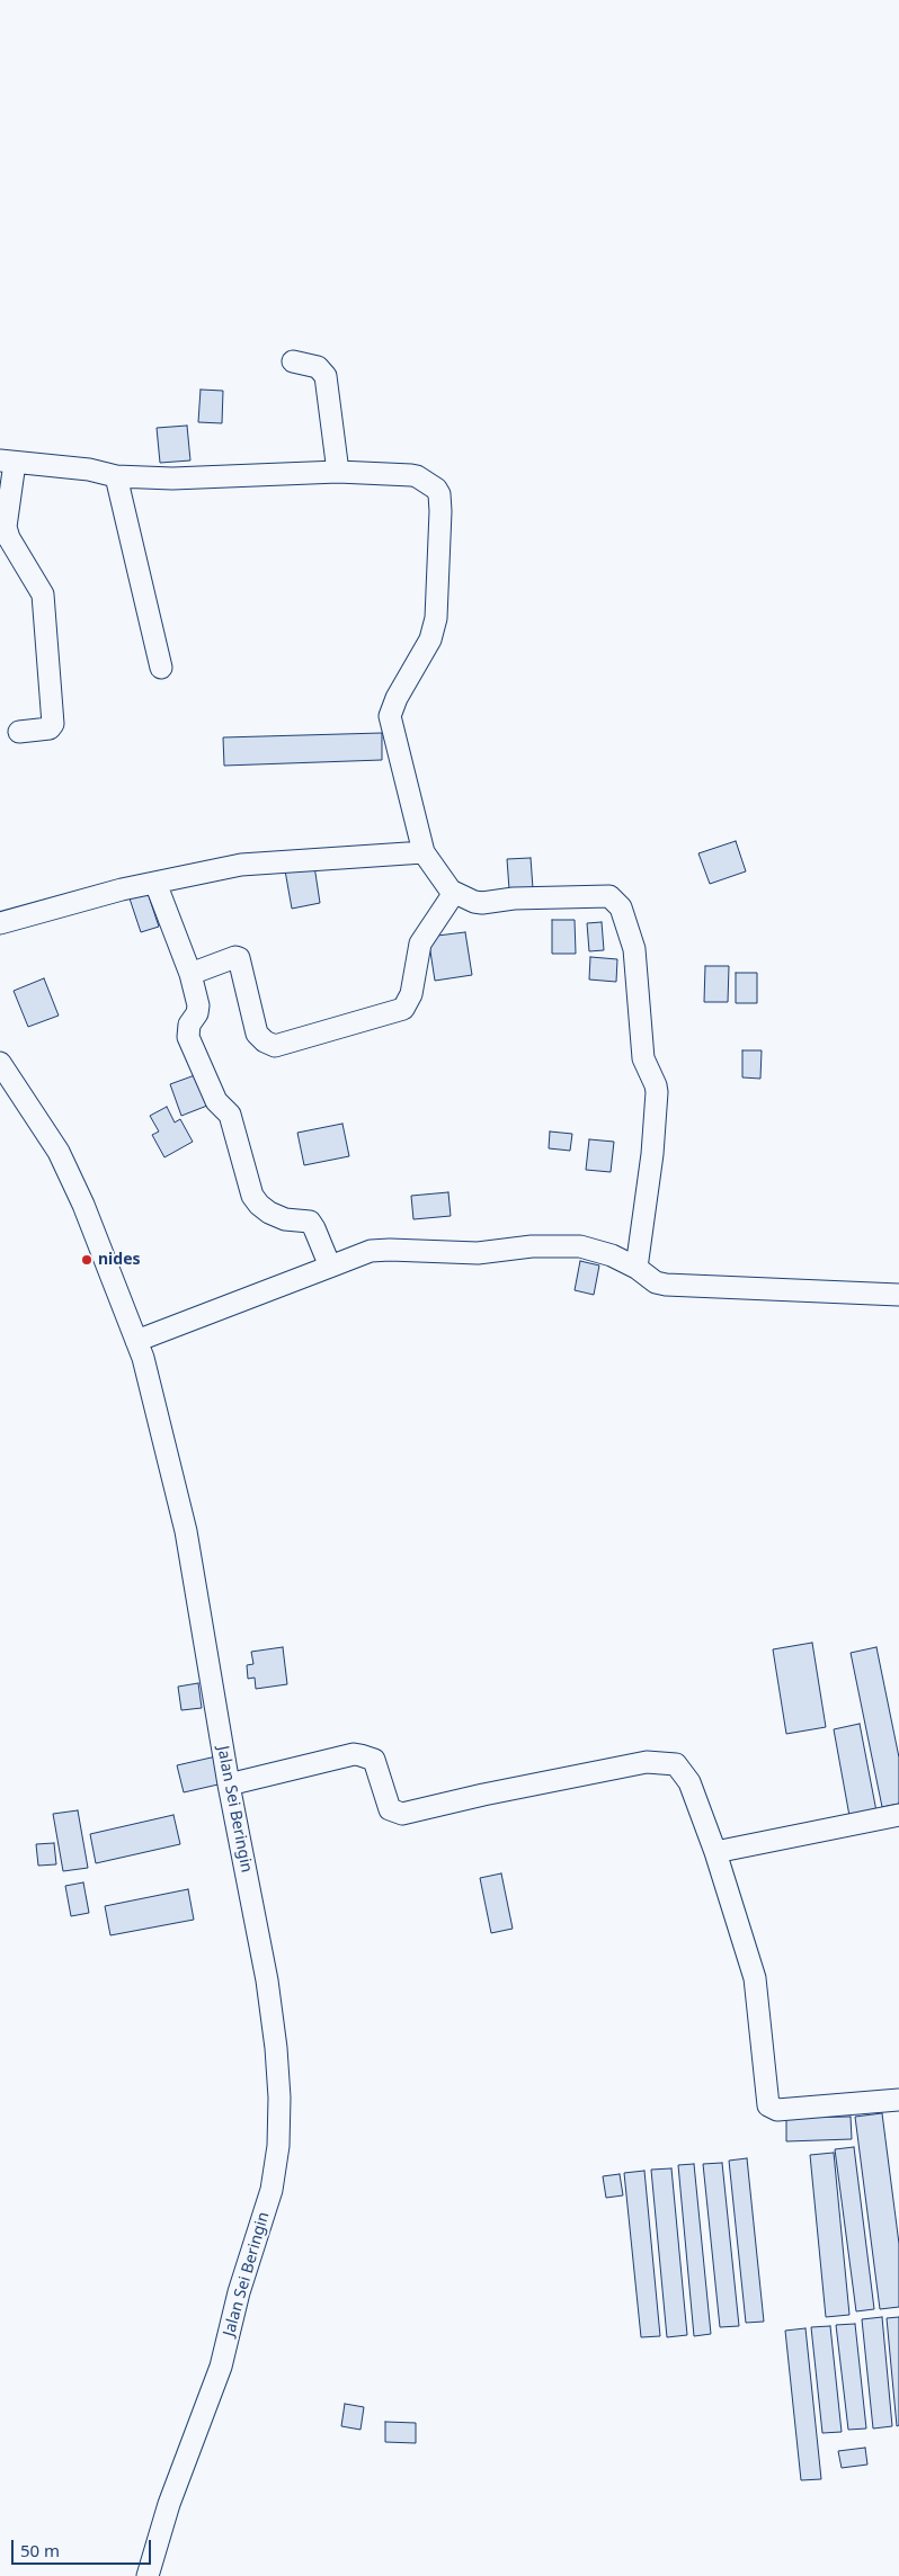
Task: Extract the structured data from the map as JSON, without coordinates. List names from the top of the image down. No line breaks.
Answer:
{"streets":{"street":["Jalan Sei Beringin"]},"places":["nides"],"scale_bar":"50 m"}
